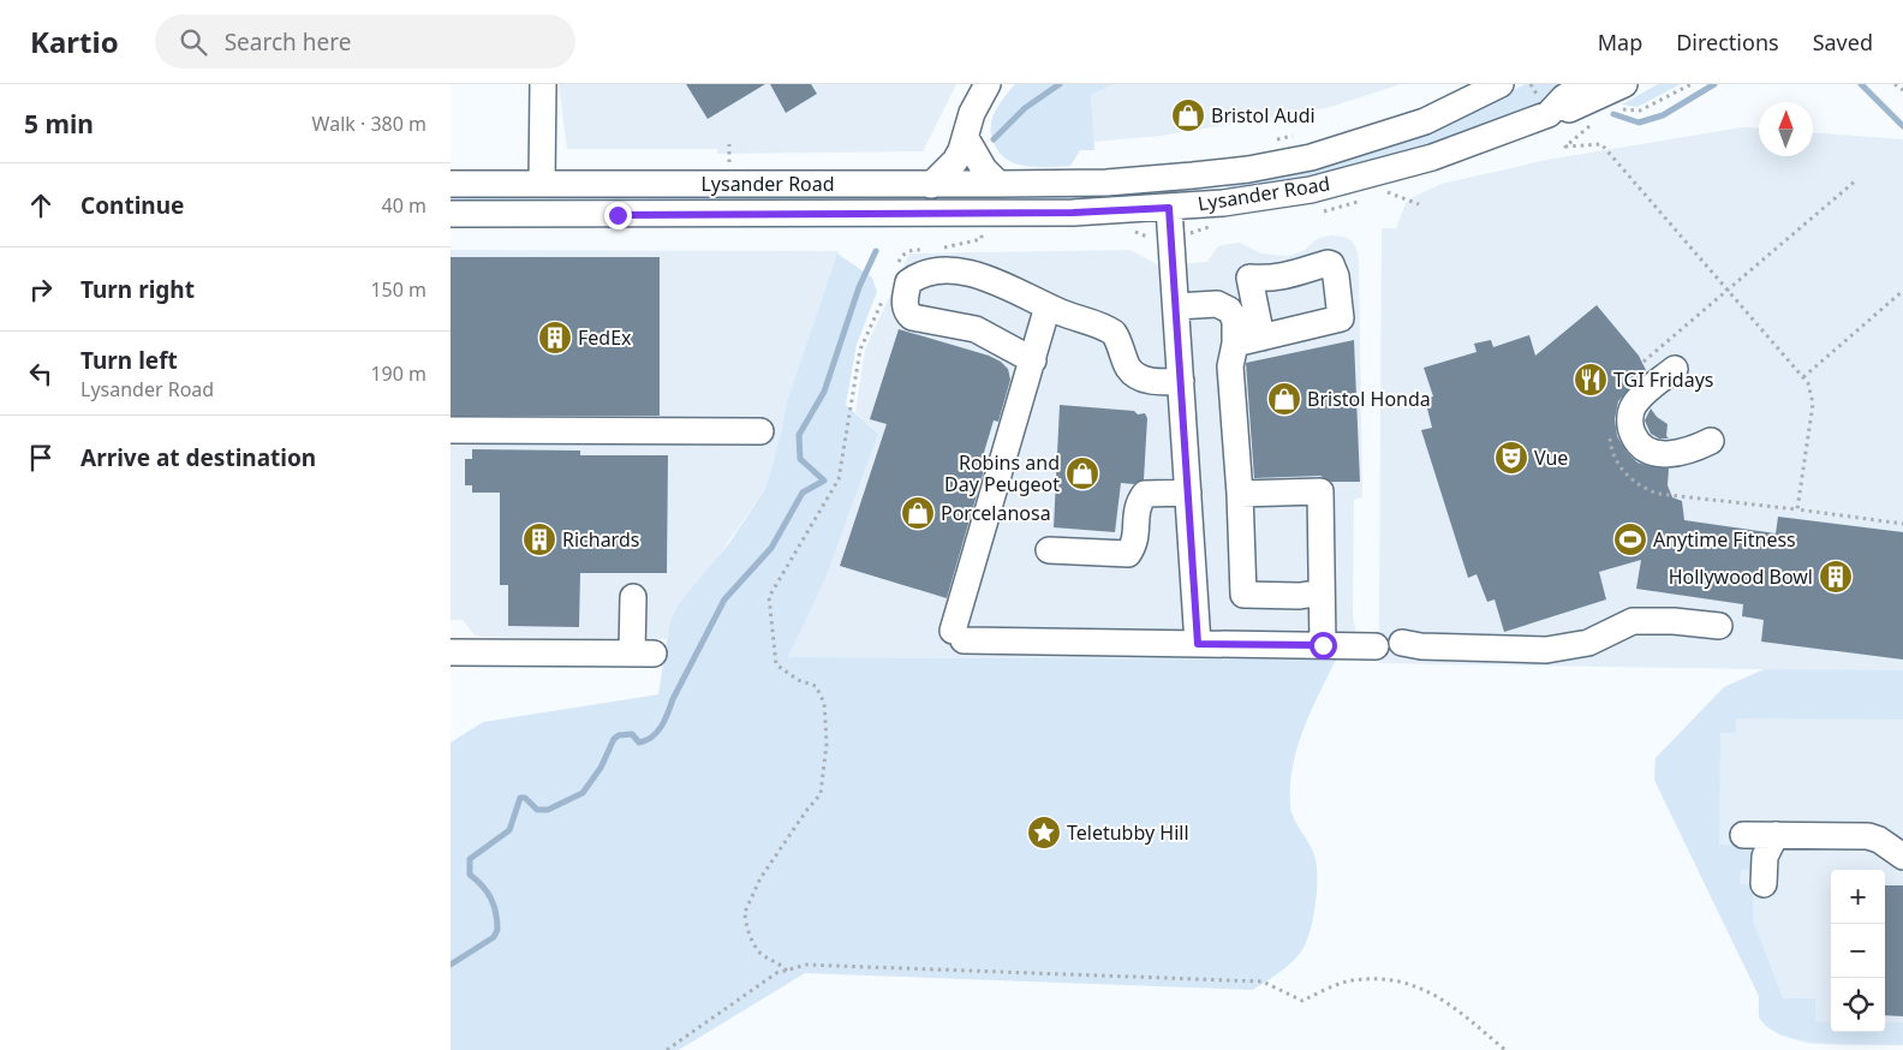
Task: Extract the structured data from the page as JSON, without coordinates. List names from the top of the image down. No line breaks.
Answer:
{"streets":{"street":["Lysander Road"]},"places":{"shop":["Bristol Audi","Bristol Honda","Robins and Day Peugeot","Porcelanosa"],"building":["FedEx","Richards","Hollywood Bowl"],"restaurant":["TGI Fridays"],"theatre":["Vue"],"sports":["Anytime Fitness"],"place":["Teletubby Hill"]},"north":"top","page":{"header":"Kartio","search":"Search here","nav":["Map","Directions","Saved"],"heading":["5 min","Walk · 380 m"],"list":[["Continue","40 m"],["Turn right","150 m"],["Turn left","Lysander Road","190 m"],"Arrive at destination"],"map_buttons":["+","−"]}}
